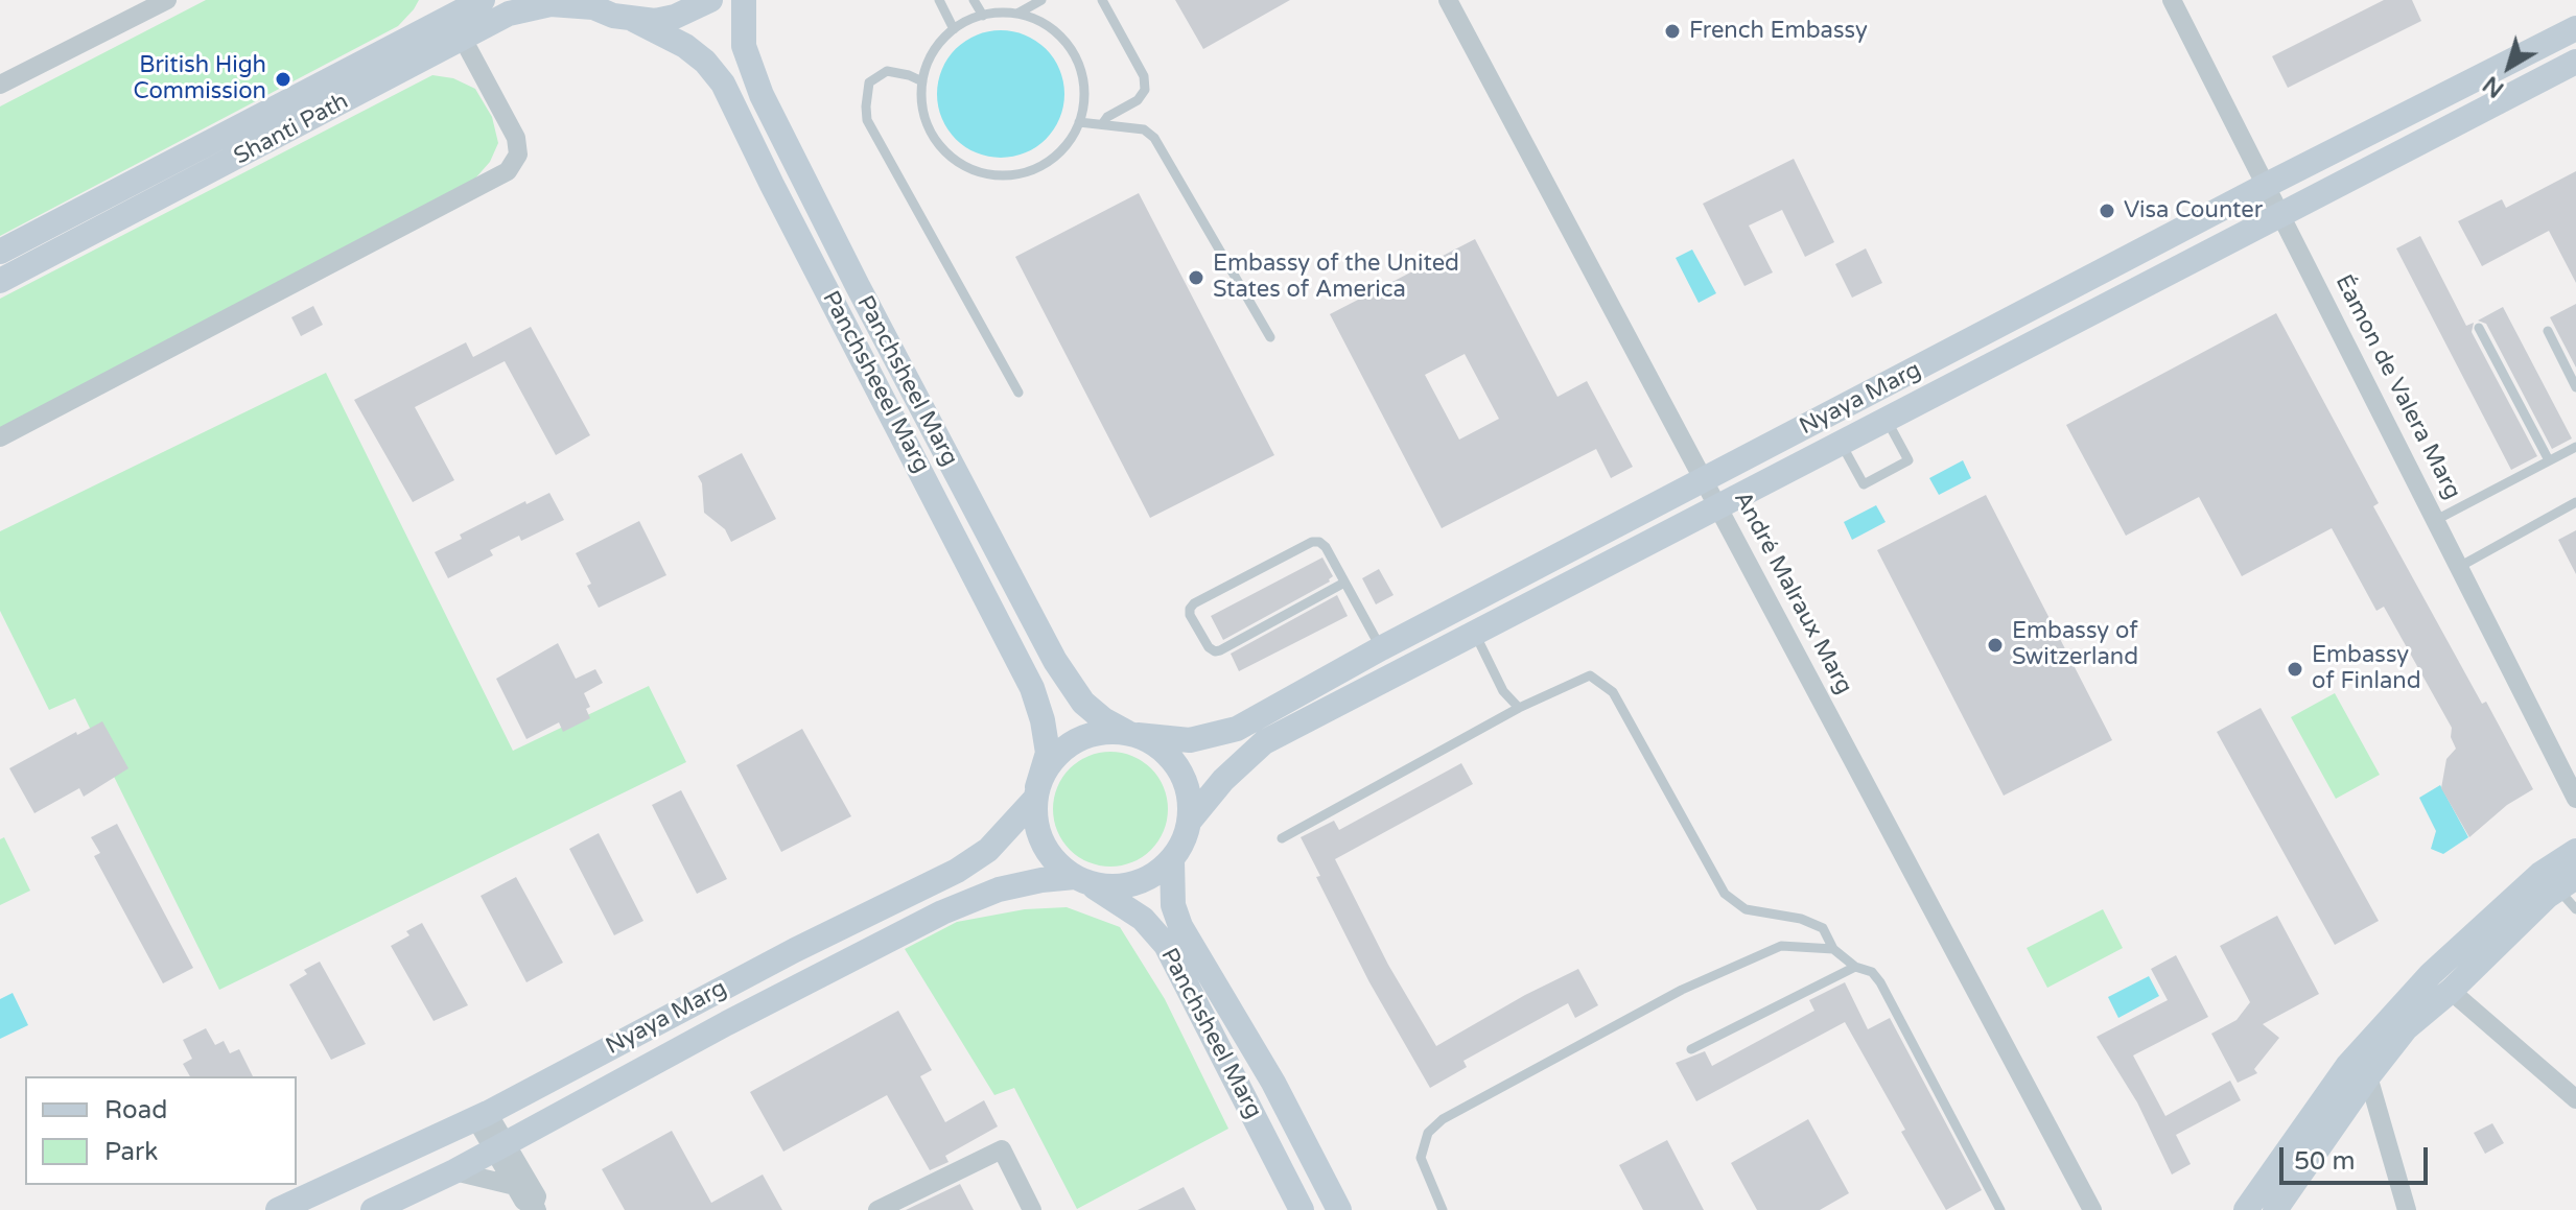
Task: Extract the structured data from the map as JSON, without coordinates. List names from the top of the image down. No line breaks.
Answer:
{"streets":{"main road":["Shanti Path","Panchsheel Marg","Panchsheeel Marg","Nyaya Marg"],"street":["Éamon de Valera Marg","André Malraux Marg"]},"crossings":[["Shanti Path","Panchsheeel Marg"],["Panchsheel Marg","Panchsheeel Marg"],["Panchsheel Marg","Nyaya Marg"],["Panchsheeel Marg","Nyaya Marg"],["Éamon de Valera Marg","Nyaya Marg"],["Nyaya Marg","André Malraux Marg"]],"places":["French Embassy","British High Commission","Visa Counter","Embassy of the United States of America","Embassy of Switzerland","Embassy of Finland"],"legend":["Road","Park"],"scale_bar":"50 m","north":"bottom left"}
